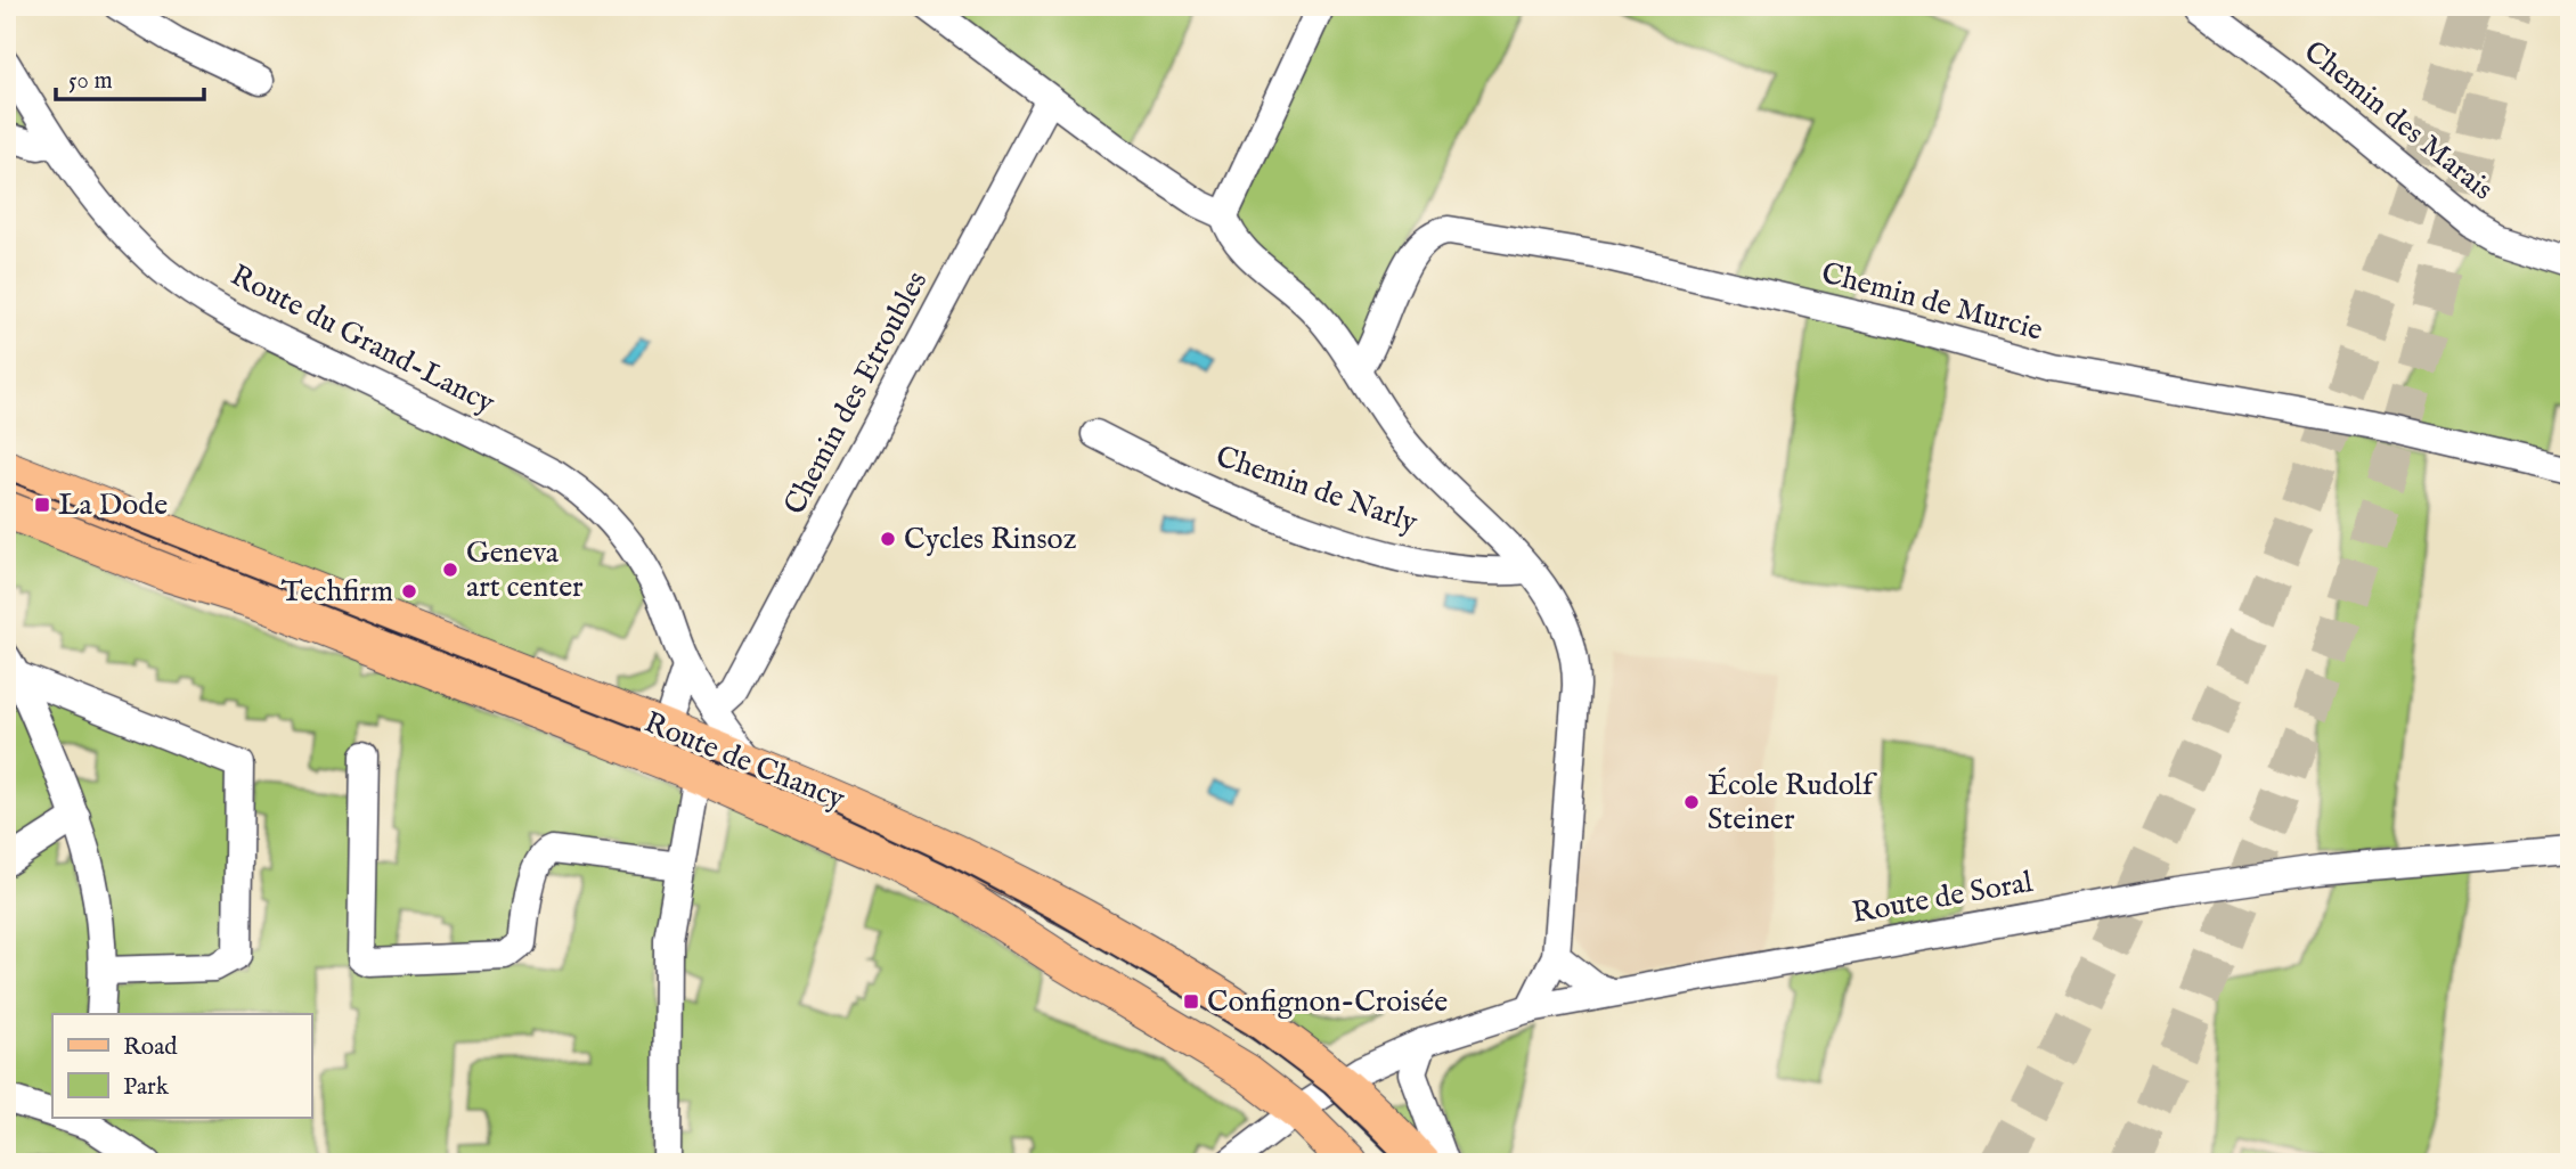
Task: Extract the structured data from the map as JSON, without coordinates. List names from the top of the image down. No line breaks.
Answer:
{"streets":{"main road":["Route de Chancy"],"street":["Chemin des Marais","Chemin de Murcie","Route du Grand-Lancy","Chemin des Etroubles","Chemin de Narly","Route de Soral"]},"crossings":[["Chemin de Murcie","Chemin de Narly"],["Route du Grand-Lancy","Chemin des Etroubles"],["Route du Grand-Lancy","Route de Chancy"],["Chemin de Narly","Route de Soral"],["Route de Chancy","Route de Soral"]],"places":{"transit":["La Dode","Confignon-Croisée"],"other":["Cycles Rinsoz","Geneva art center","Techfirm","École Rudolf Steiner"]},"legend":["Road","Park"],"scale_bar":"50 m"}
